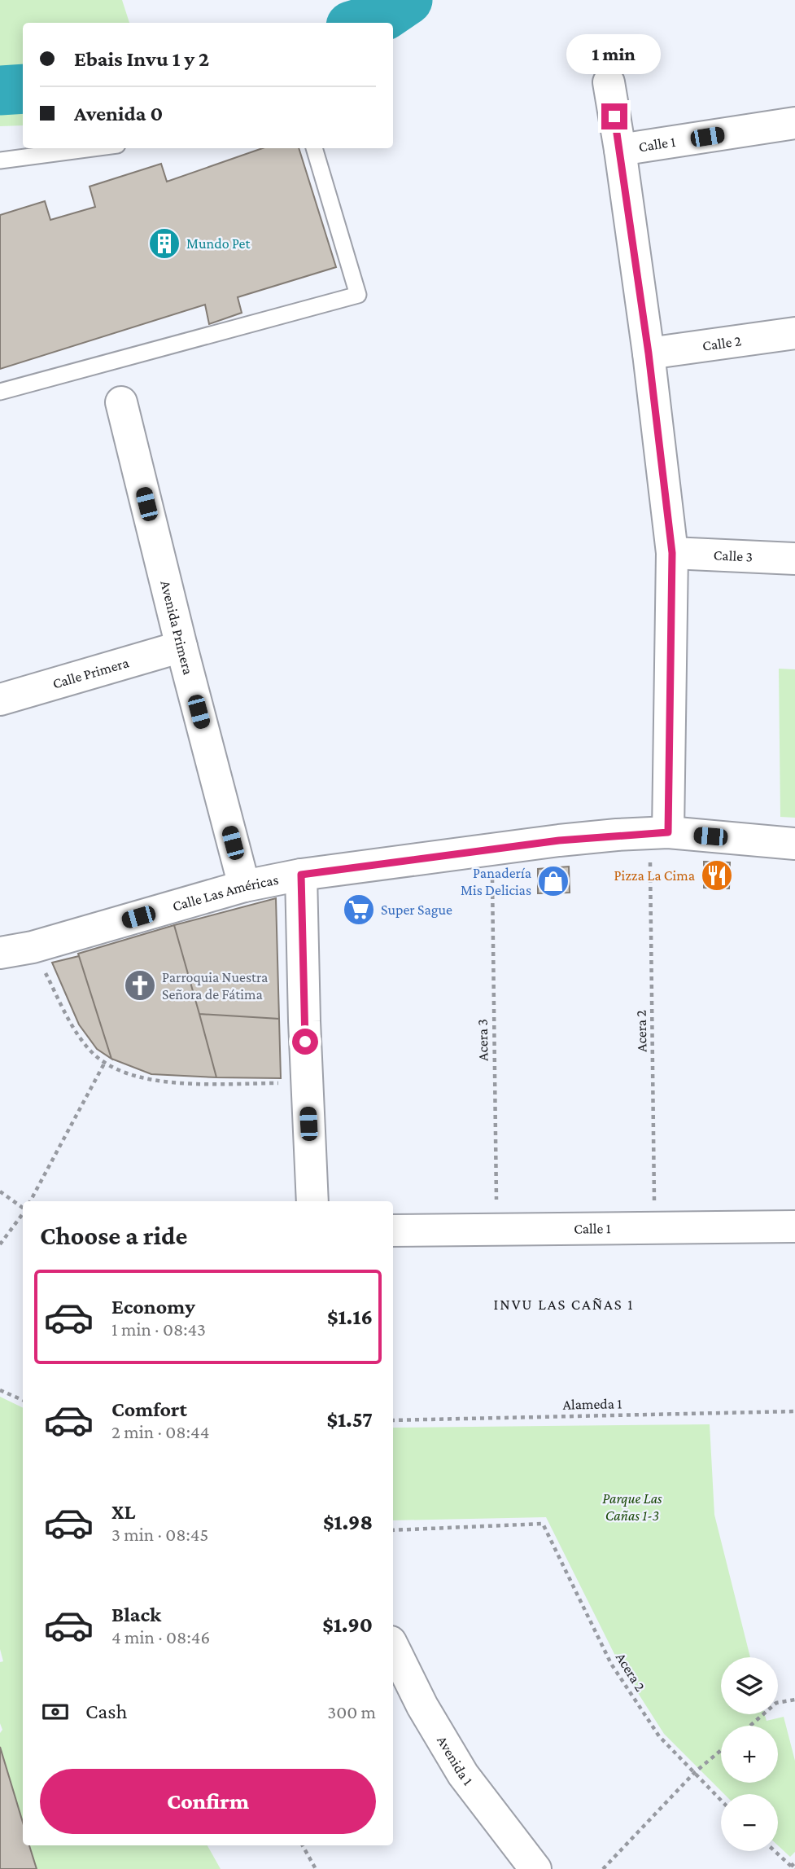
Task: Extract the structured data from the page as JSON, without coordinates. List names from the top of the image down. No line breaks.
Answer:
{"streets":{"street":["Calle 1","Calle 2","Calle 3","Avenida Primera","Calle Primera","Calle Las Américas","Avenida 1"],"path":["Acera 2","Acera 3","Alameda 1"]},"crossings":[["Calle 1","Acera 2"],["Calle 1","Acera 3"],["Avenida Primera","Calle Primera"],["Avenida Primera","Calle Las Américas"],["Calle Las Américas","Acera 2"],["Calle Las Américas","Acera 3"]],"districts":["INVU LAS CAÑAS 1"],"parks":["Parque Las Cañas 1-3"],"places":{"building":["Mundo Pet"],"restaurant":["Pizza La Cima"],"shop":["Panadería Mis Delicias"],"supermarket":["Super Sague"],"church":["Parroquia Nuestra Señora de Fátima"]},"page":{"banner":["Ebais Invu 1 y 2","Avenida 0"],"bubble":"1 min","heading":"Choose a ride","list":[{"name":"Economy","note":"1 min · 08:43","value":"$1.16"},{"name":"Comfort","note":"2 min · 08:44","value":"$1.57"},{"name":"XL","note":"3 min · 08:45","value":"$1.98"},{"name":"Black","note":"4 min · 08:46","value":"$1.90"}],"map_buttons":["+","−"],"pay":["Cash","300 m"],"buttons":"Confirm"}}
